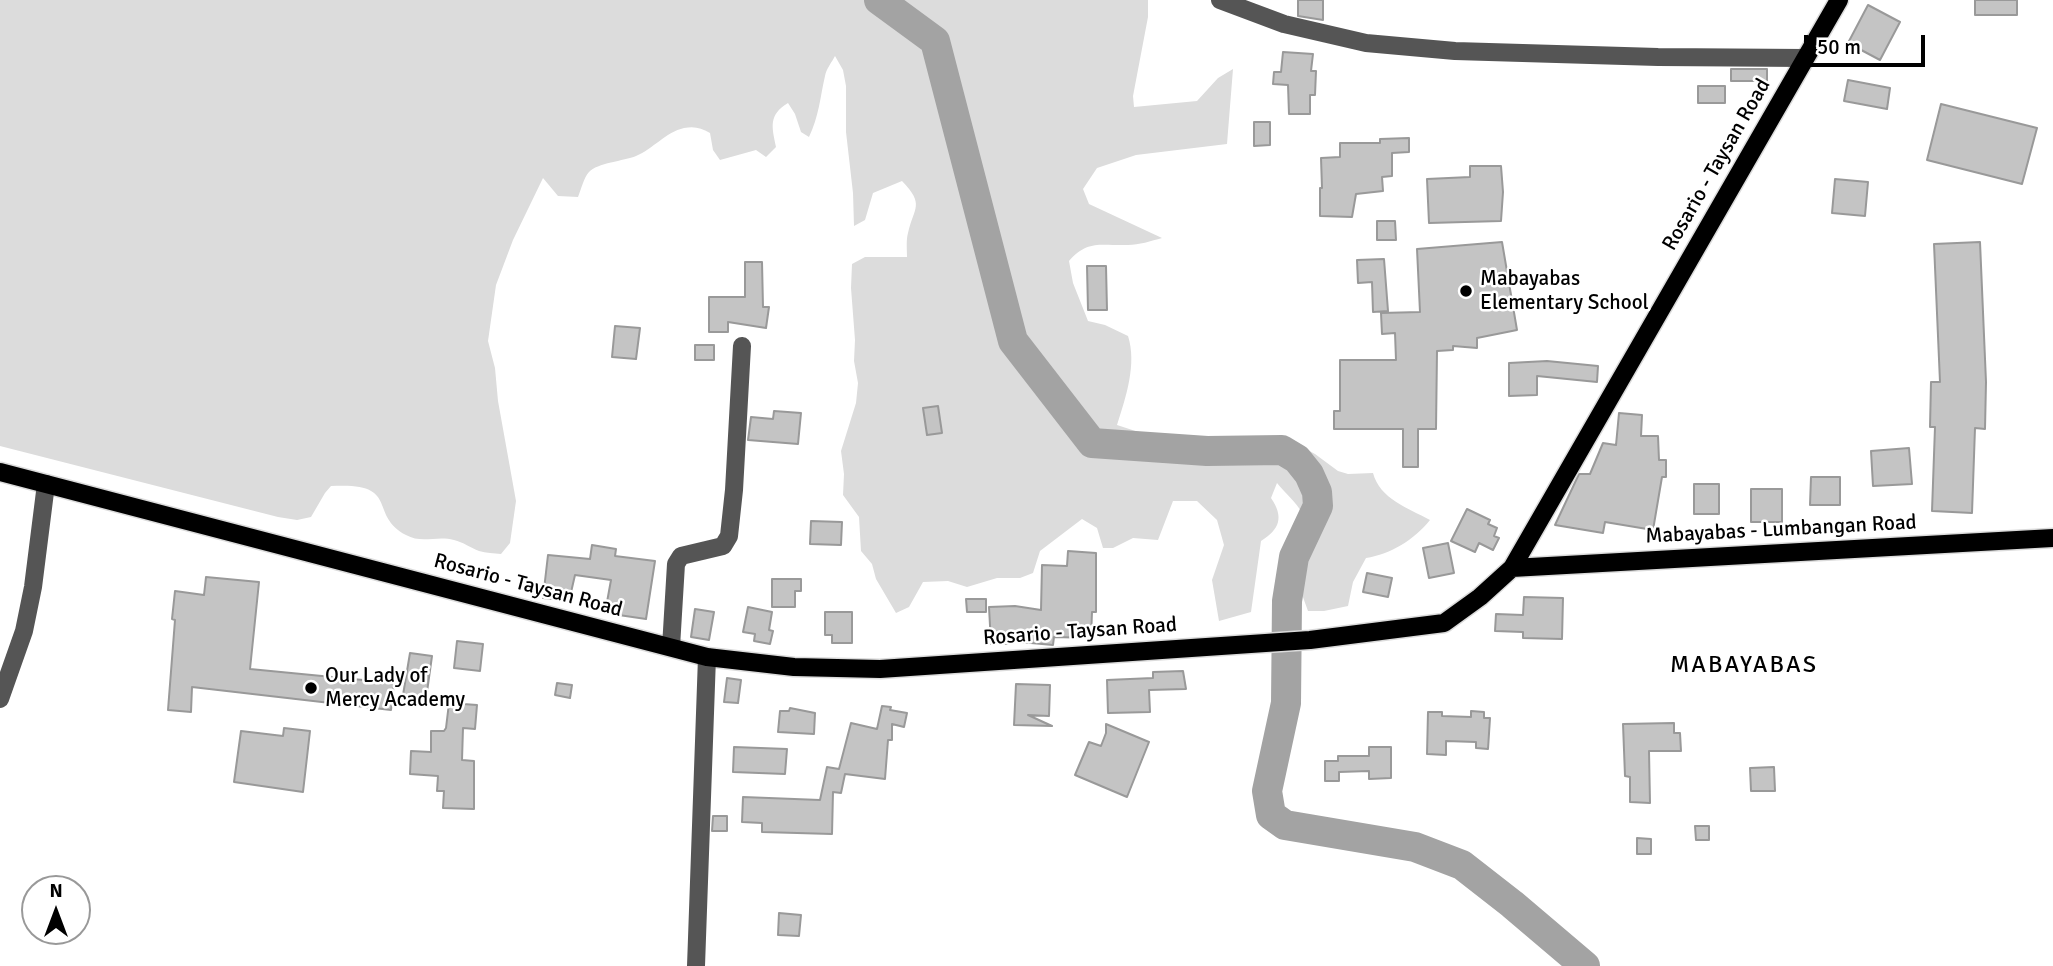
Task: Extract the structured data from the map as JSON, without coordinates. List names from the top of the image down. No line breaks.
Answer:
{"streets":{"main road":["Rosario - Taysan Road","Mabayabas - Lumbangan Road"]},"crossings":[["Rosario - Taysan Road","Mabayabas - Lumbangan Road"]],"districts":["MABAYABAS"],"places":["Mabayabas Elementary School","Our Lady of Mercy Academy"],"scale_bar":"50 m","north":"top"}
